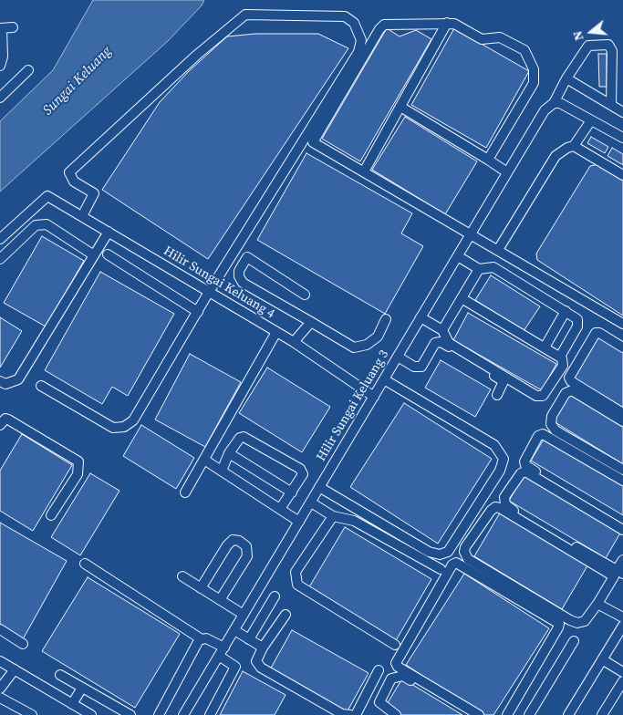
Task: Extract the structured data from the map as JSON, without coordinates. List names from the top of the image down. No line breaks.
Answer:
{"streets":{"street":["Hilir Sungai Keluang 4","Hilir Sungai Keluang 3"]},"crossings":[["Hilir Sungai Keluang 4","Hilir Sungai Keluang 3"]],"water":["Sungai Keluang"],"north":"left"}
